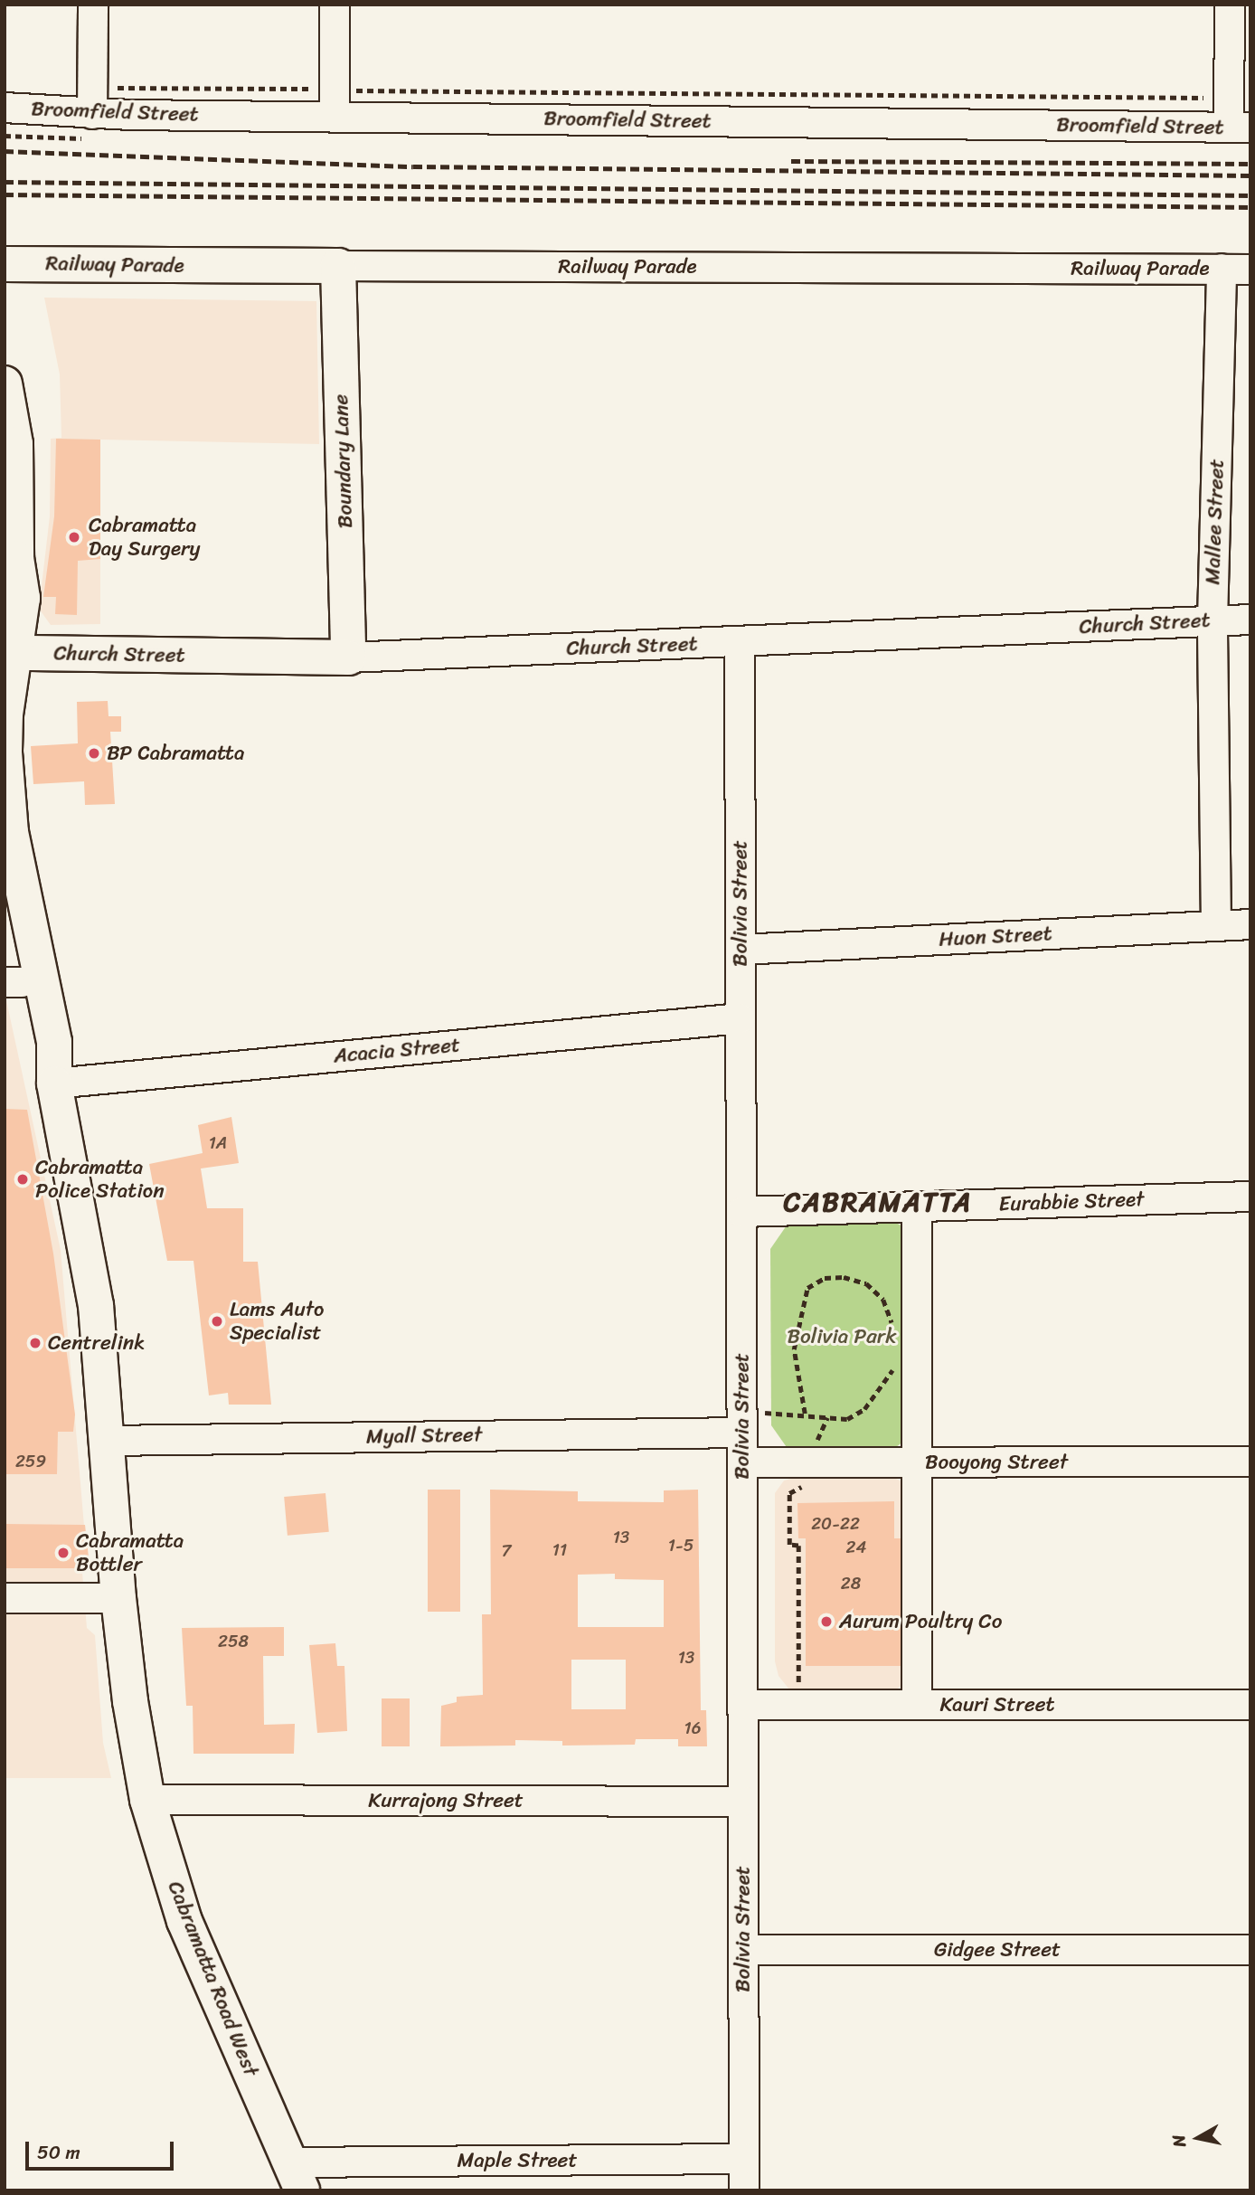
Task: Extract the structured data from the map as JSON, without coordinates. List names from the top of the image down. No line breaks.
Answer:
{"streets":{"main road":["Railway Parade","Boundary Lane","Church Street","Cabramatta Road West"],"street":["Broomfield Street","Mallee Street","Bolivia Street","Huon Street","Acacia Street","Eurabbie Street","Myall Street","Booyong Street","Kauri Street","Kurrajong Street","Gidgee Street","Maple Street"]},"crossings":[["Railway Parade","Boundary Lane"],["Railway Parade","Mallee Street"],["Boundary Lane","Church Street"],["Mallee Street","Church Street"],["Mallee Street","Huon Street"],["Church Street","Bolivia Street"],["Church Street","Cabramatta Road West"],["Bolivia Street","Huon Street"],["Bolivia Street","Acacia Street"],["Bolivia Street","Eurabbie Street"],["Bolivia Street","Myall Street"],["Bolivia Street","Booyong Street"],["Bolivia Street","Kauri Street"],["Bolivia Street","Kurrajong Street"],["Bolivia Street","Gidgee Street"],["Bolivia Street","Maple Street"],["Acacia Street","Cabramatta Road West"],["Myall Street","Cabramatta Road West"],["Kurrajong Street","Cabramatta Road West"],["Cabramatta Road West","Maple Street"]],"districts":["CABRAMATTA"],"parks":["Bolivia Park"],"places":["Cabramatta Day Surgery","BP Cabramatta","Cabramatta Police Station","Lams Auto Specialist","Centrelink","Cabramatta Bottler","Aurum Poultry Co"],"house_numbers":["1A","259","20-22","13","1-5","24","11","7","28","258","13","16"],"scale_bar":"50 m","north":"left"}
